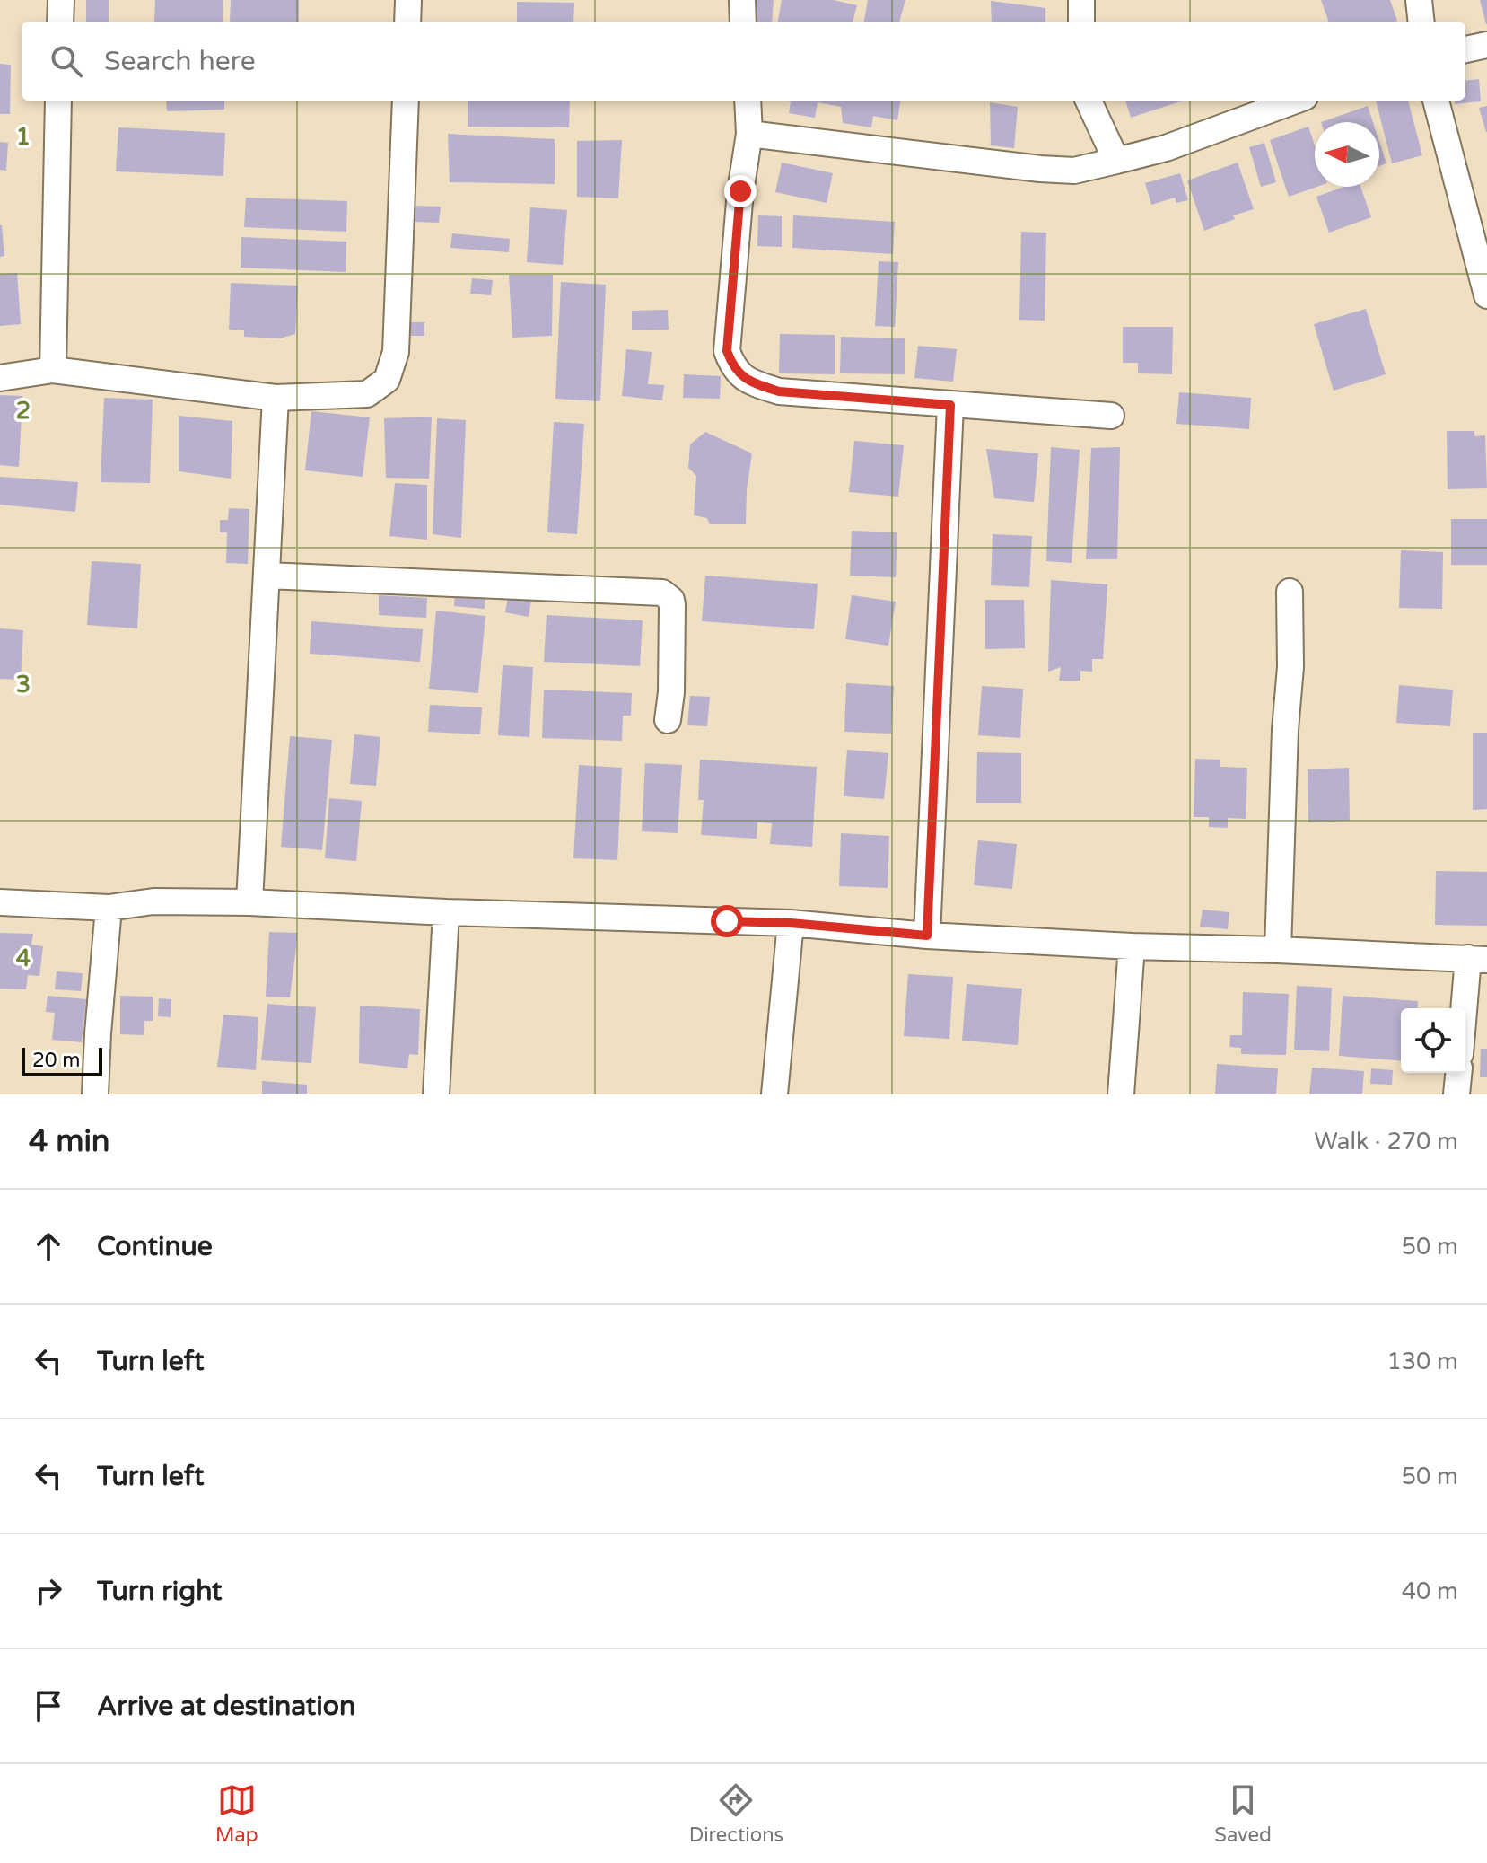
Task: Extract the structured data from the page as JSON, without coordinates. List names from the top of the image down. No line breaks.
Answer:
{"scale_bar":"20 m","north":"left","page":{"search":"Search here","scale":"20 m","heading":["4 min","Walk · 270 m"],"list":[["Continue","50 m"],["Turn left","130 m"],["Turn left","50 m"],["Turn right","40 m"],"Arrive at destination"],"nav":["Map","Directions","Saved"]},"grid":{"rows":["1","2","3","4"]}}
